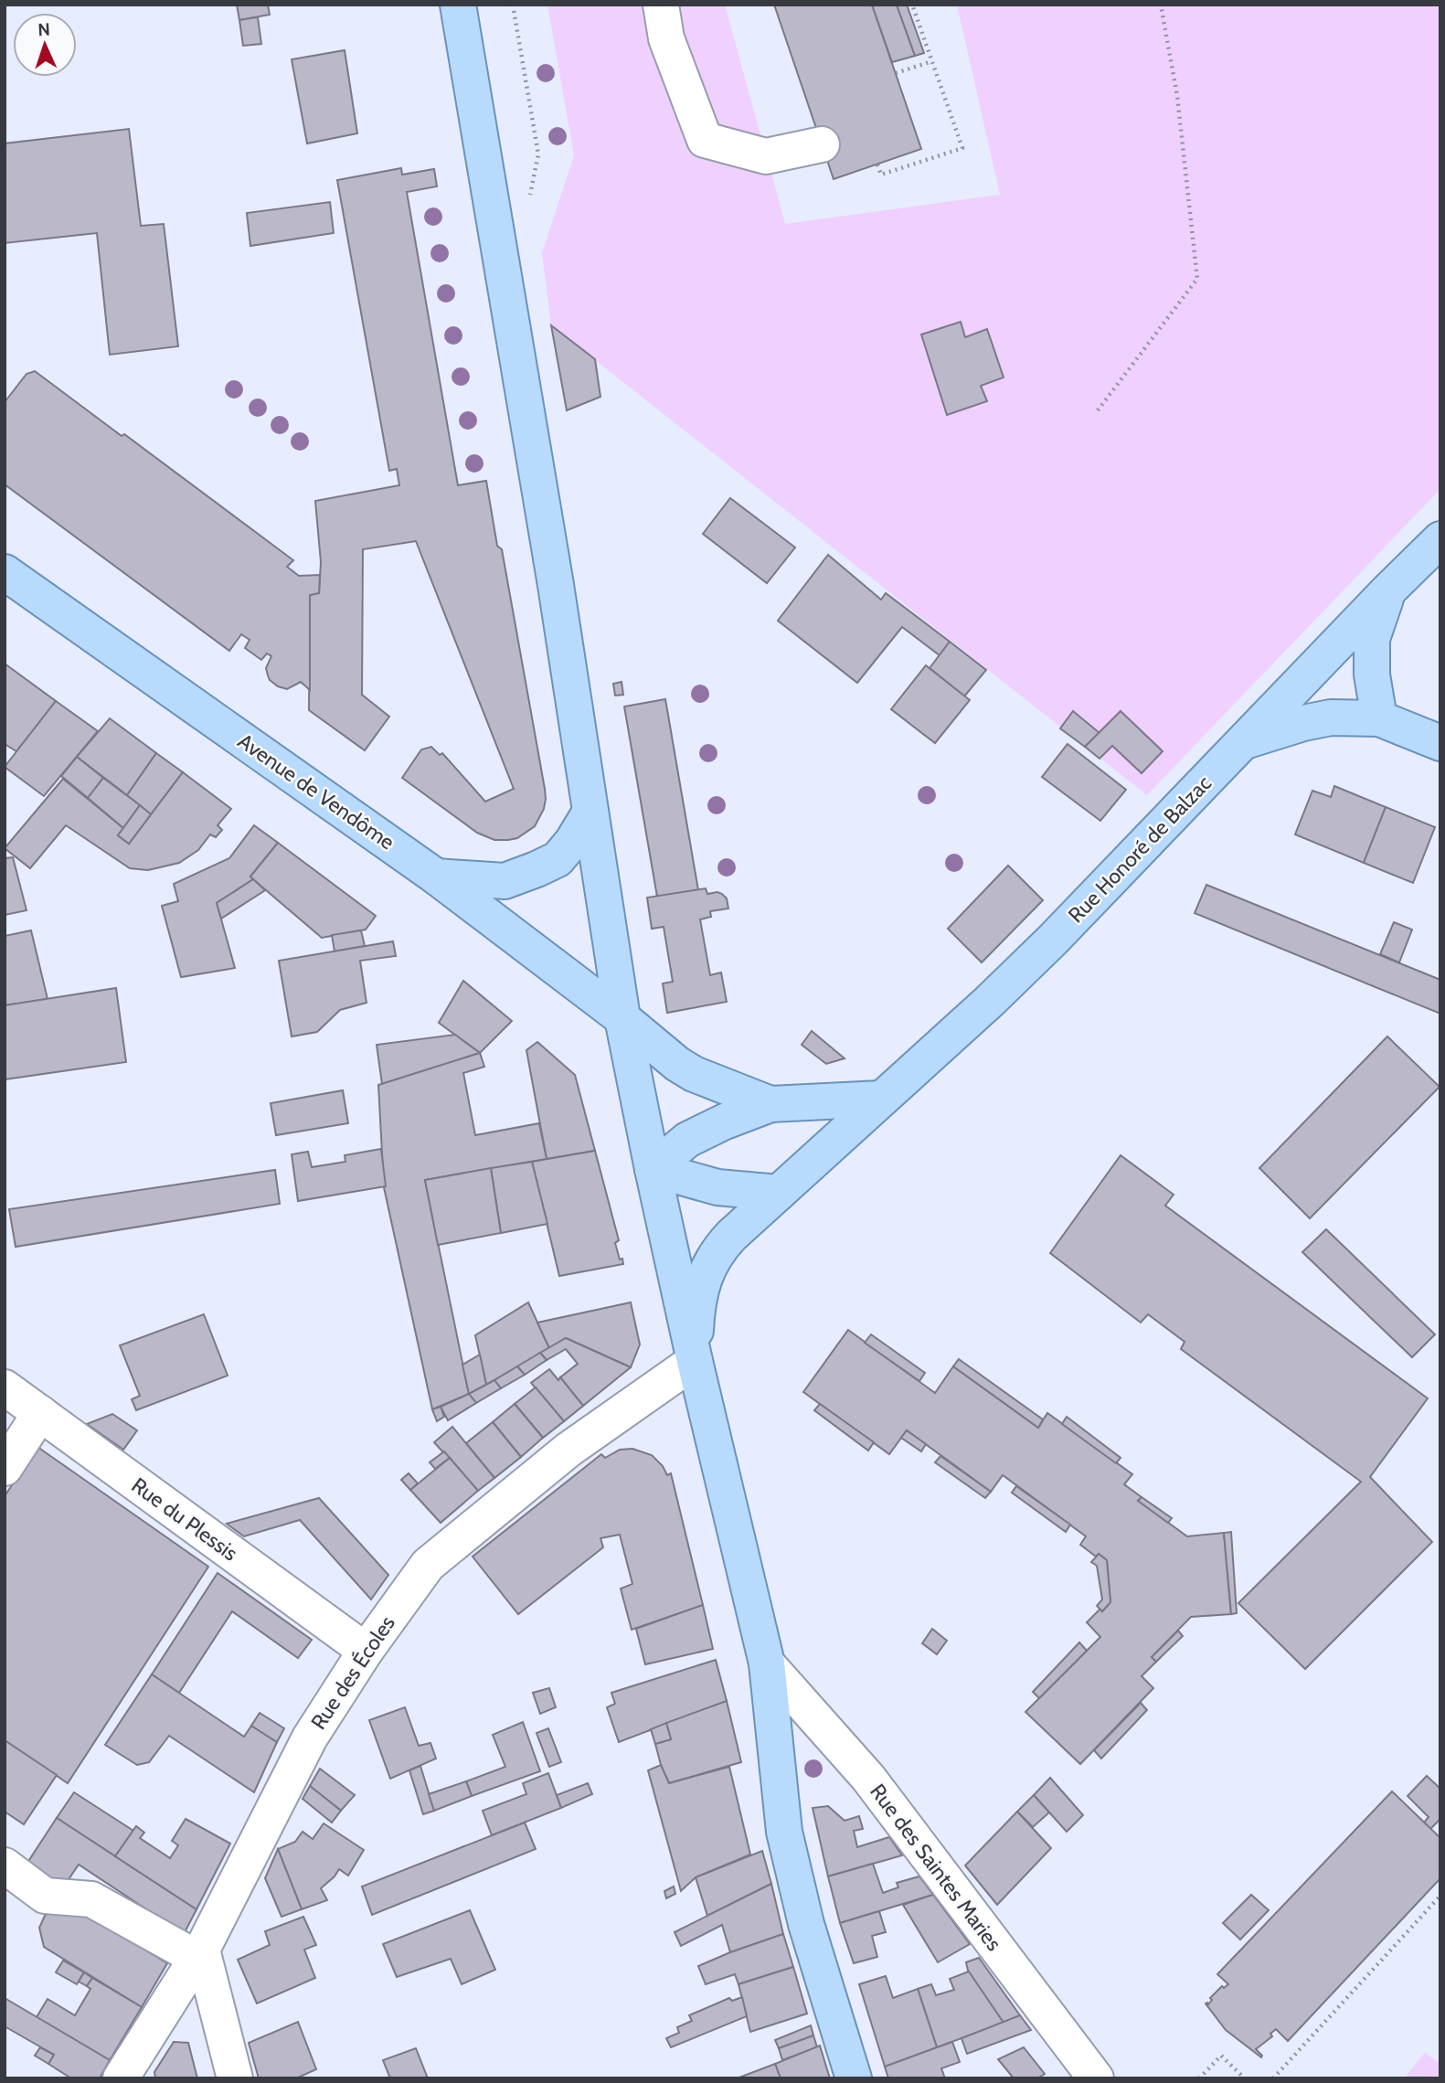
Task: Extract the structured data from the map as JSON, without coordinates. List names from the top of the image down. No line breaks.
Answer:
{"streets":{"main road":["Avenue de Vendôme","Rue Honoré de Balzac"],"street":["Rue du Plessis","Rue des Écoles","Rue des Saintes Maries"]},"crossings":[["Rue Honoré de Balzac","Rue des Écoles"],["Rue du Plessis","Rue des Écoles"]],"north":"top"}
